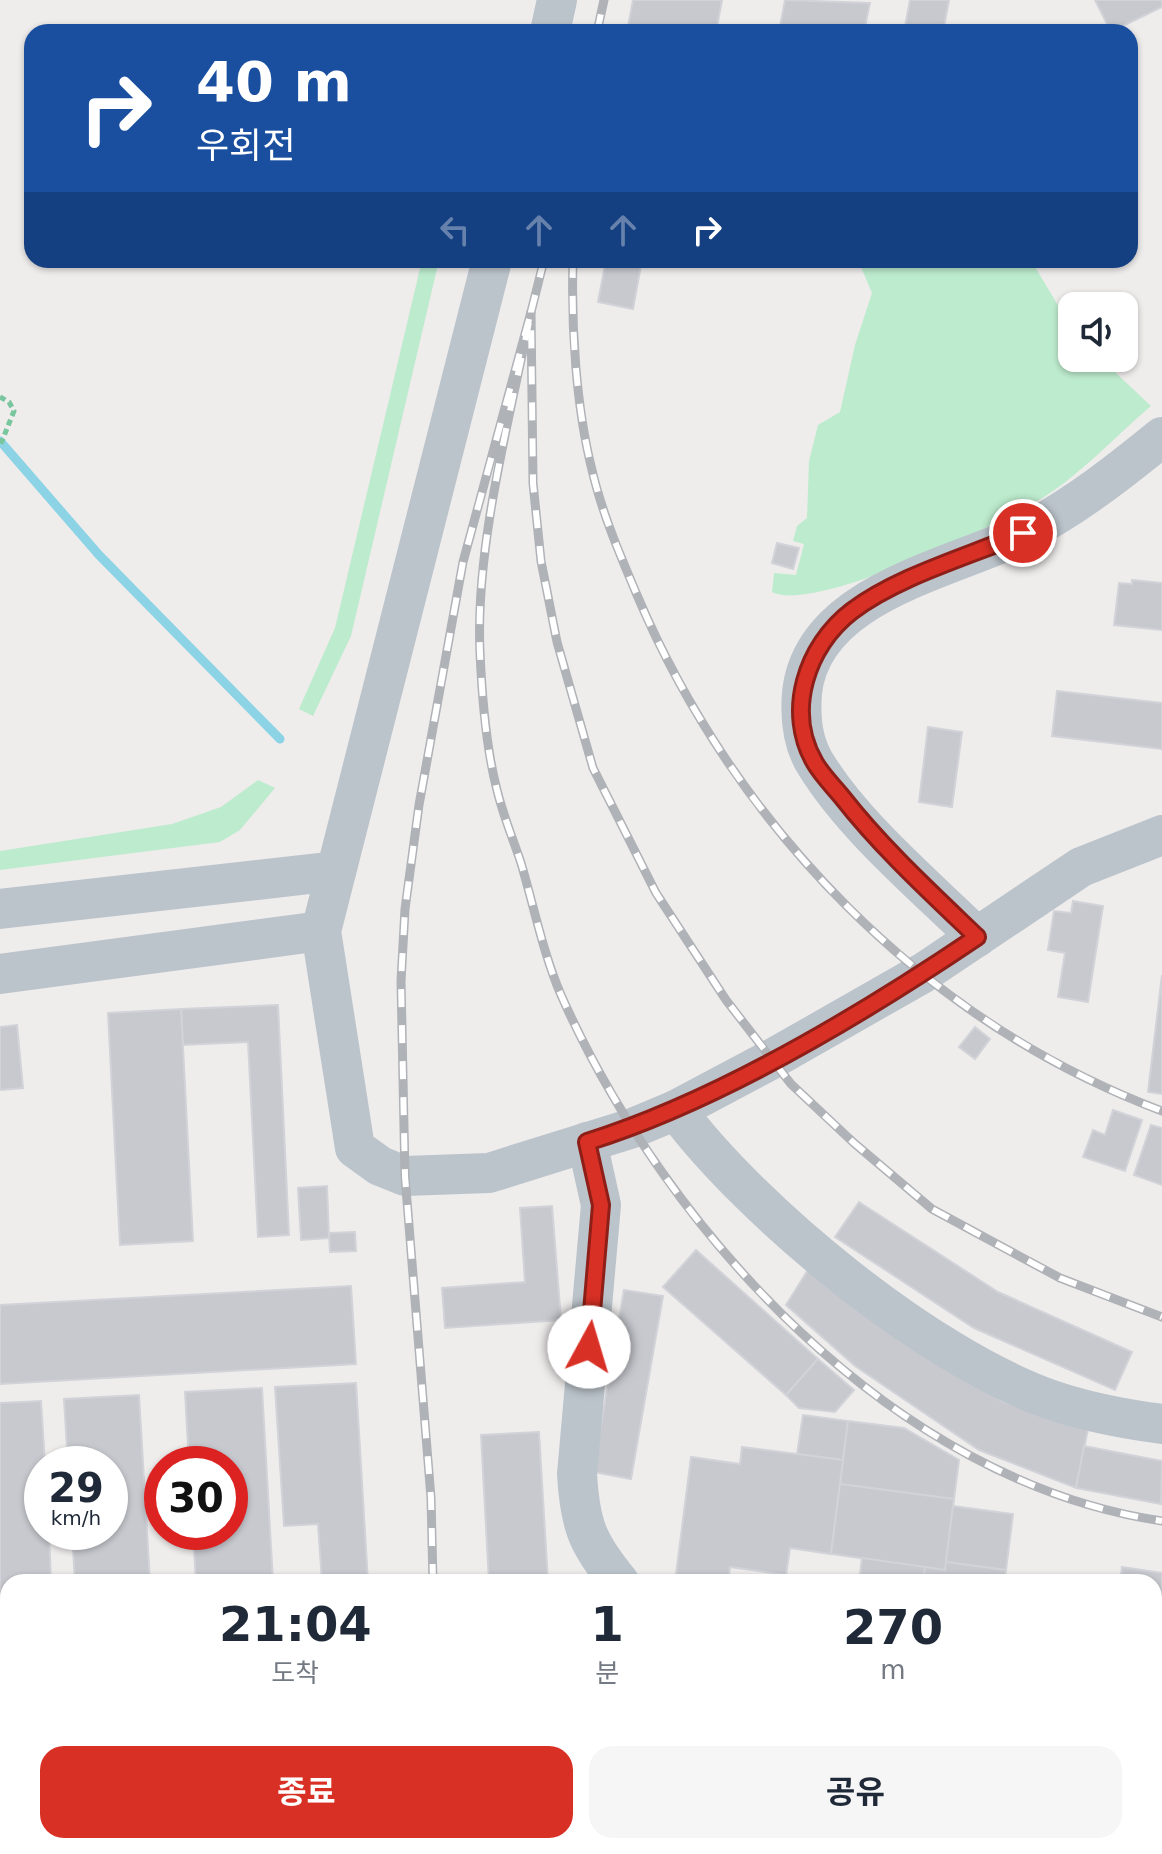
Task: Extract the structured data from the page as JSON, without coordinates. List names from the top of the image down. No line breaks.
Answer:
{"page":{"turn":["40 m","우회전"],"speed":"29 km/h","limit":"30","eta":["21:04","도착","1","분","270","m"],"buttons":["종료","공유"]}}
